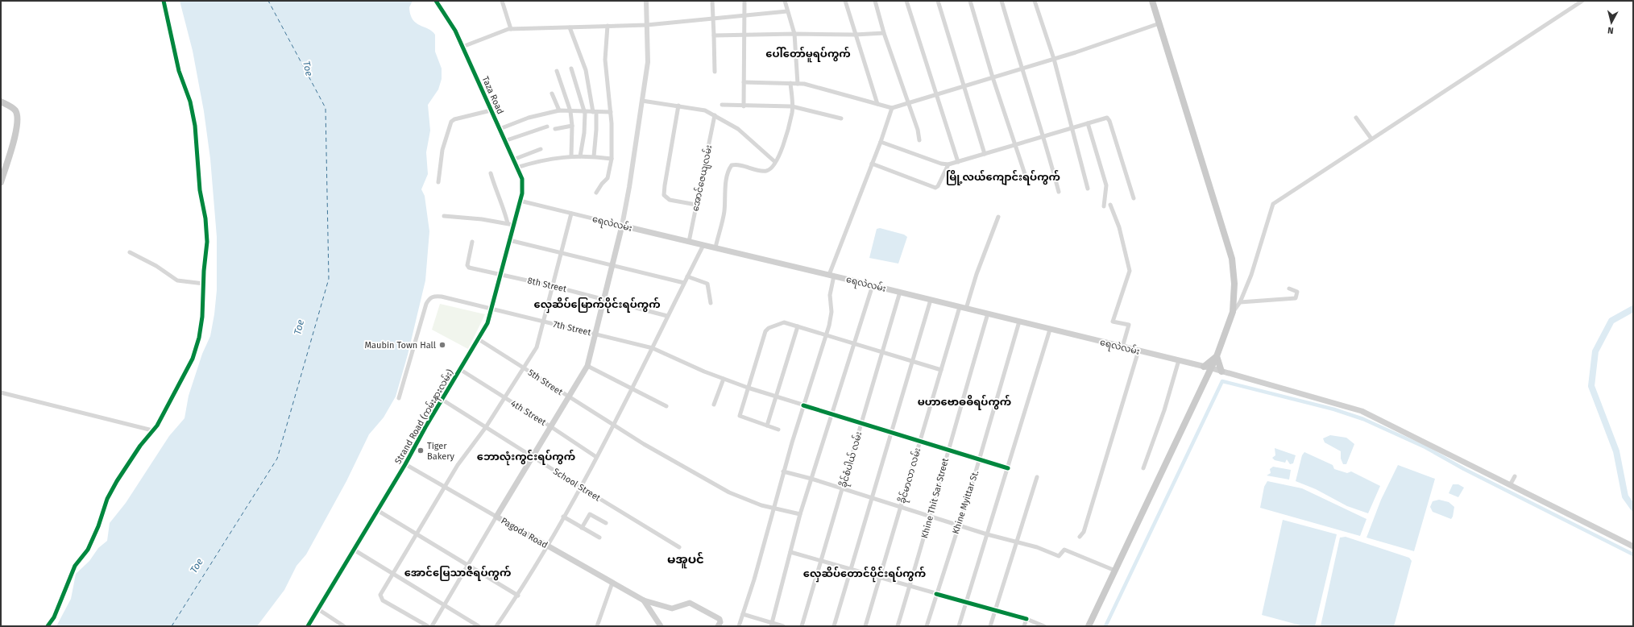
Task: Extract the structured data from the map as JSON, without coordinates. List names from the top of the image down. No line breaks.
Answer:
{"streets":{"main road":["ရေလဲလမ်း","Pagoda Road"],"street":["Taza Road","အောင်ဇေယျလမ်း","8th Street","7th Street","5th Street","4th Street","Strand Road (ကမ်းနားလမ်း)","ခိုင်စံပါယ် လမ်း","ခိုင်မာလာ လမ်း","School Street","Khine Thit Sar Street","Khine Myittar St."]},"crossings":[["Taza Road","ရေလဲလမ်း"],["Taza Road","Strand Road (ကမ်းနားလမ်း)"],["အောင်ဇေယျလမ်း","ရေလဲလမ်း"],["ရေလဲလမ်း","Strand Road (ကမ်းနားလမ်း)"],["ရေလဲလမ်း","ခိုင်စံပါယ် လမ်း"],["ရေလဲလမ်း","ခိုင်မာလာ လမ်း"],["ရေလဲလမ်း","Khine Thit Sar Street"],["ရေလဲလမ်း","Khine Myittar St."],["8th Street","Strand Road (ကမ်းနားလမ်း)"],["7th Street","Strand Road (ကမ်းနားလမ်း)"],["7th Street","ခိုင်စံပါယ် လမ်း"],["7th Street","ခိုင်မာလာ လမ်း"],["7th Street","Khine Thit Sar Street"],["7th Street","Khine Myittar St."],["5th Street","Strand Road (ကမ်းနားလမ်း)"],["4th Street","Strand Road (ကမ်းနားလမ်း)"],["Strand Road (ကမ်းနားလမ်း)","School Street"],["Strand Road (ကမ်းနားလမ်း)","Pagoda Road"]],"districts":["ပေါ်တော်မူရပ်ကွက်","မြို့လယ်ကျောင်းရပ်ကွက်","လှေဆိပ်မြောက်ပိုင်းရပ်ကွက်","မဟာဗောဓဓိရပ်ကွက်","ဘောလုံးကွင်းရပ်ကွက်","မအူပင်","အောင်မြေသာဇီရပ်ကွက်","လှေဆိပ်တောင်ပိုင်းရပ်ကွက်"],"water":["Toe"],"places":["Maubin Town Hall","Tiger Bakery"],"north":"bottom"}
